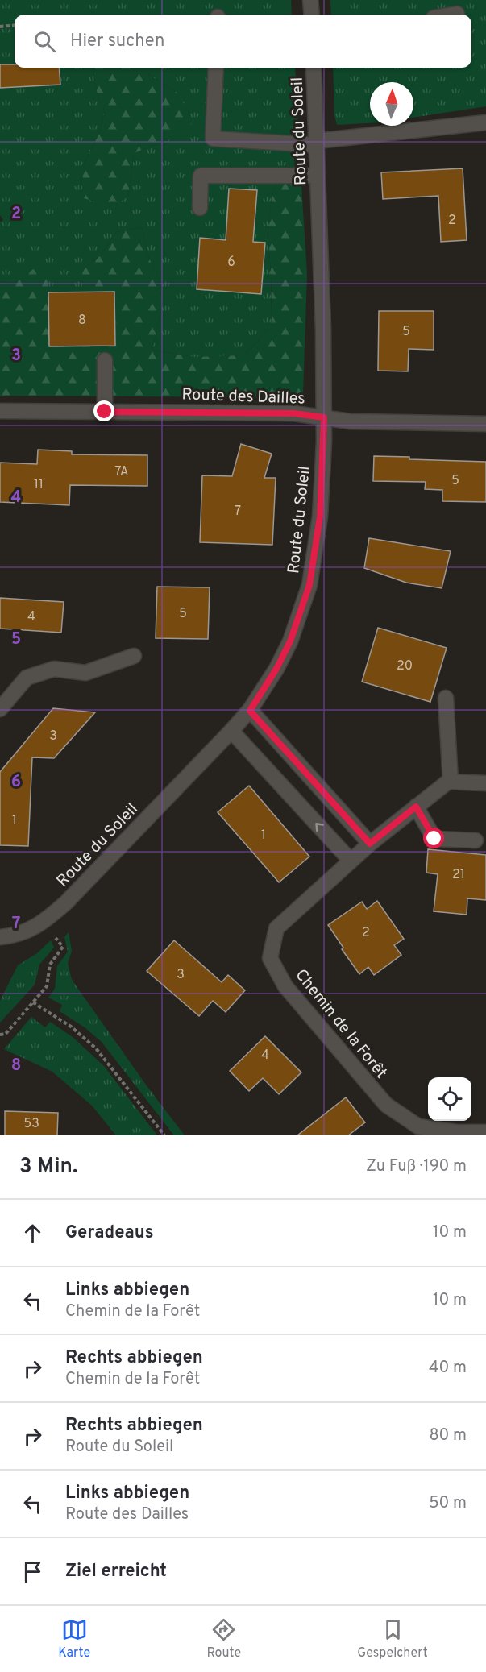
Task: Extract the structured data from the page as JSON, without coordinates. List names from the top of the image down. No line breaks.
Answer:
{"streets":{"street":["Route du Soleil","Route des Dailles","Chemin de la Forêt"]},"crossings":[["Route du Soleil","Route des Dailles"]],"house_numbers":["2","6","8","5","7A","5","11","7","5","4","20","3","1","1","21","2","3","4","53"],"north":"top","page":{"search":"Hier suchen","heading":["3 Min.","Zu Fuß · 190 m"],"list":[["Geradeaus","10 m"],["Links abbiegen","Chemin de la Forêt","10 m"],["Rechts abbiegen","Chemin de la Forêt","40 m"],["Rechts abbiegen","Route du Soleil","80 m"],["Links abbiegen","Route des Dailles","50 m"],"Ziel erreicht"],"nav":["Karte","Route","Gespeichert"]},"grid":{"rows":["2","3","4","5","6","7","8"]}}
